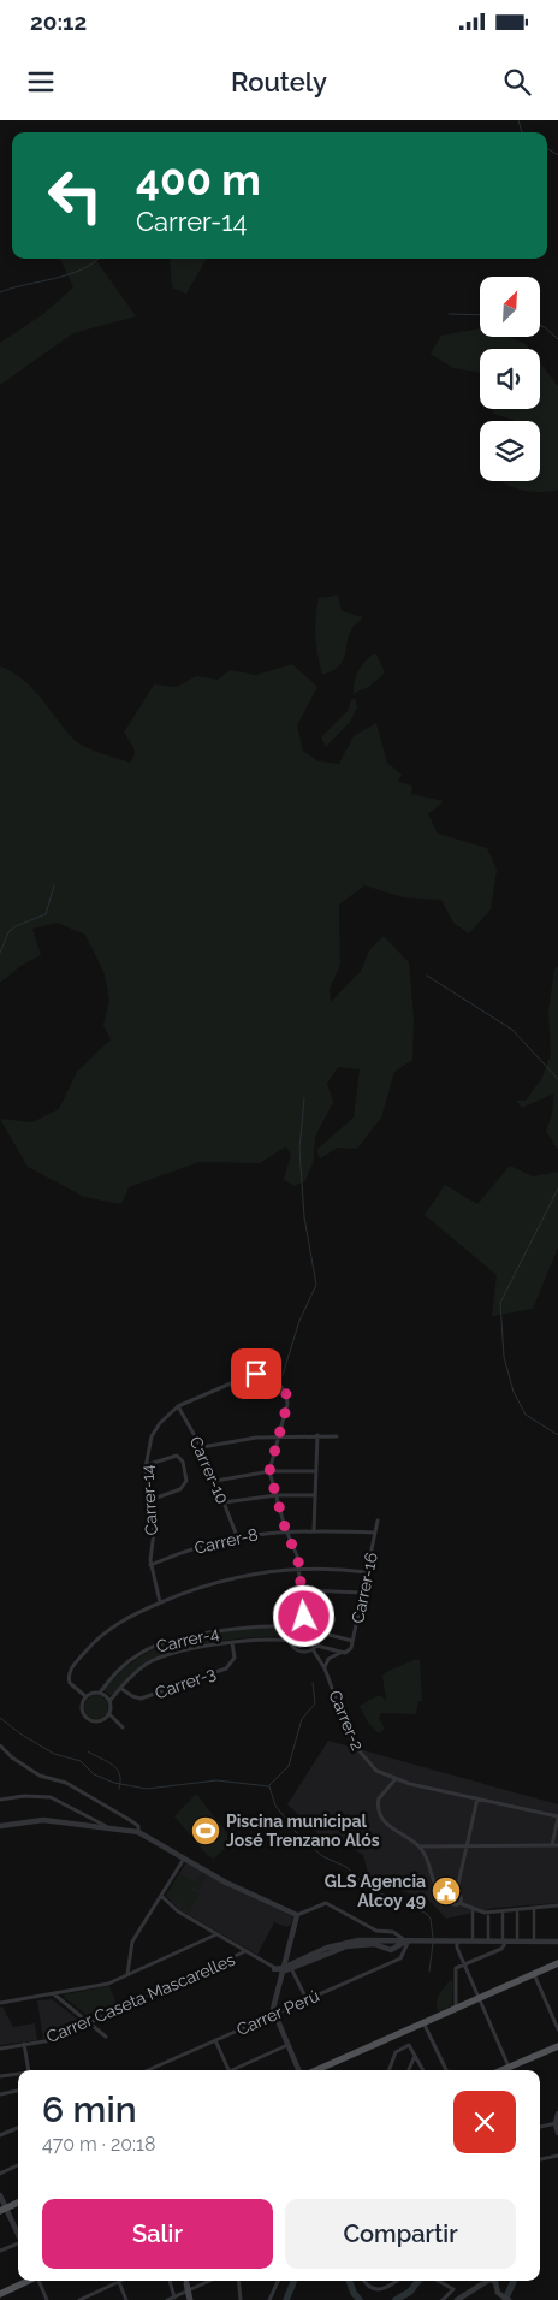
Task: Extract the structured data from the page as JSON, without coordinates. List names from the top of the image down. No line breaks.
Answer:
{"streets":{"street":["Carrer-10","Carrer-14","Carrer-8","Carrer-16","Carrer-4","Carrer-3","Carrer-2","Carrer Caseta Mascarelles","Carrer Perú"]},"crossings":[["Carrer-10","Carrer-14"],["Carrer-10","Carrer-8"],["Carrer-14","Carrer-8"],["Carrer-14","Carrer-4"],["Carrer-14","Carrer-2"],["Carrer-8","Carrer-16"],["Carrer-16","Carrer-2"],["Carrer-4","Carrer-3"],["Carrer-4","Carrer-2"]],"places":{"sports":["Piscina municipal José Trenzano Alós"],"public building":["GLS Agencia Alcoy 49"]},"north":"top right","page":{"status":"20:12","header":"Routely","turn":["400 m","Carrer-14"],"heading":["6 min","470 m · 20:18"],"buttons":["Salir","Compartir"]}}
